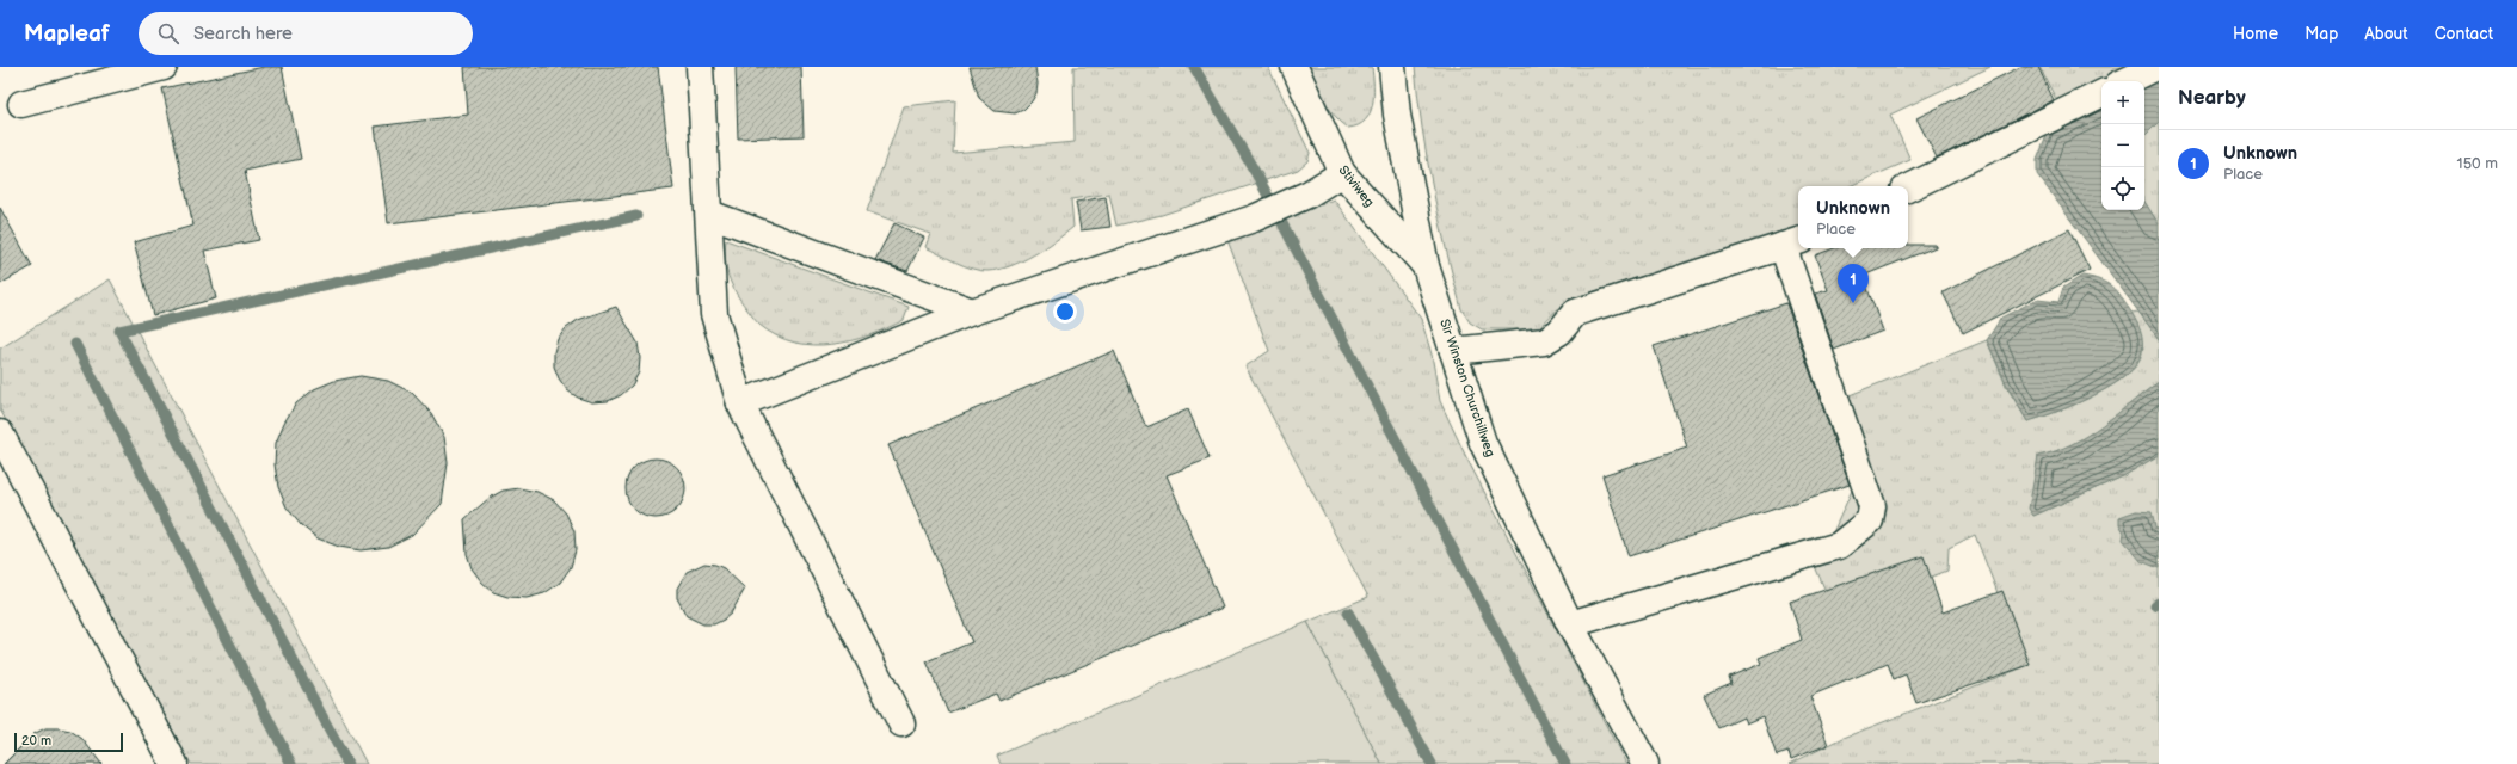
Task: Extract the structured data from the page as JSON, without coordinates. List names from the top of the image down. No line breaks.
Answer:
{"streets":{"street":["Stiviweg","Sir Winston Churchillweg"]},"crossings":[["Stiviweg","Sir Winston Churchillweg"]],"scale_bar":"20 m","page":{"header":"Mapleaf","search":"Search here","nav":["Home","Map","About","Contact"],"heading":"Nearby","map_buttons":["+","−"],"list":[{"mark":"1","name":"Unknown","note":"Place","value":"150 m"}],"popup":["Unknown","Place"],"pins":"1","scale":"20 m"}}
